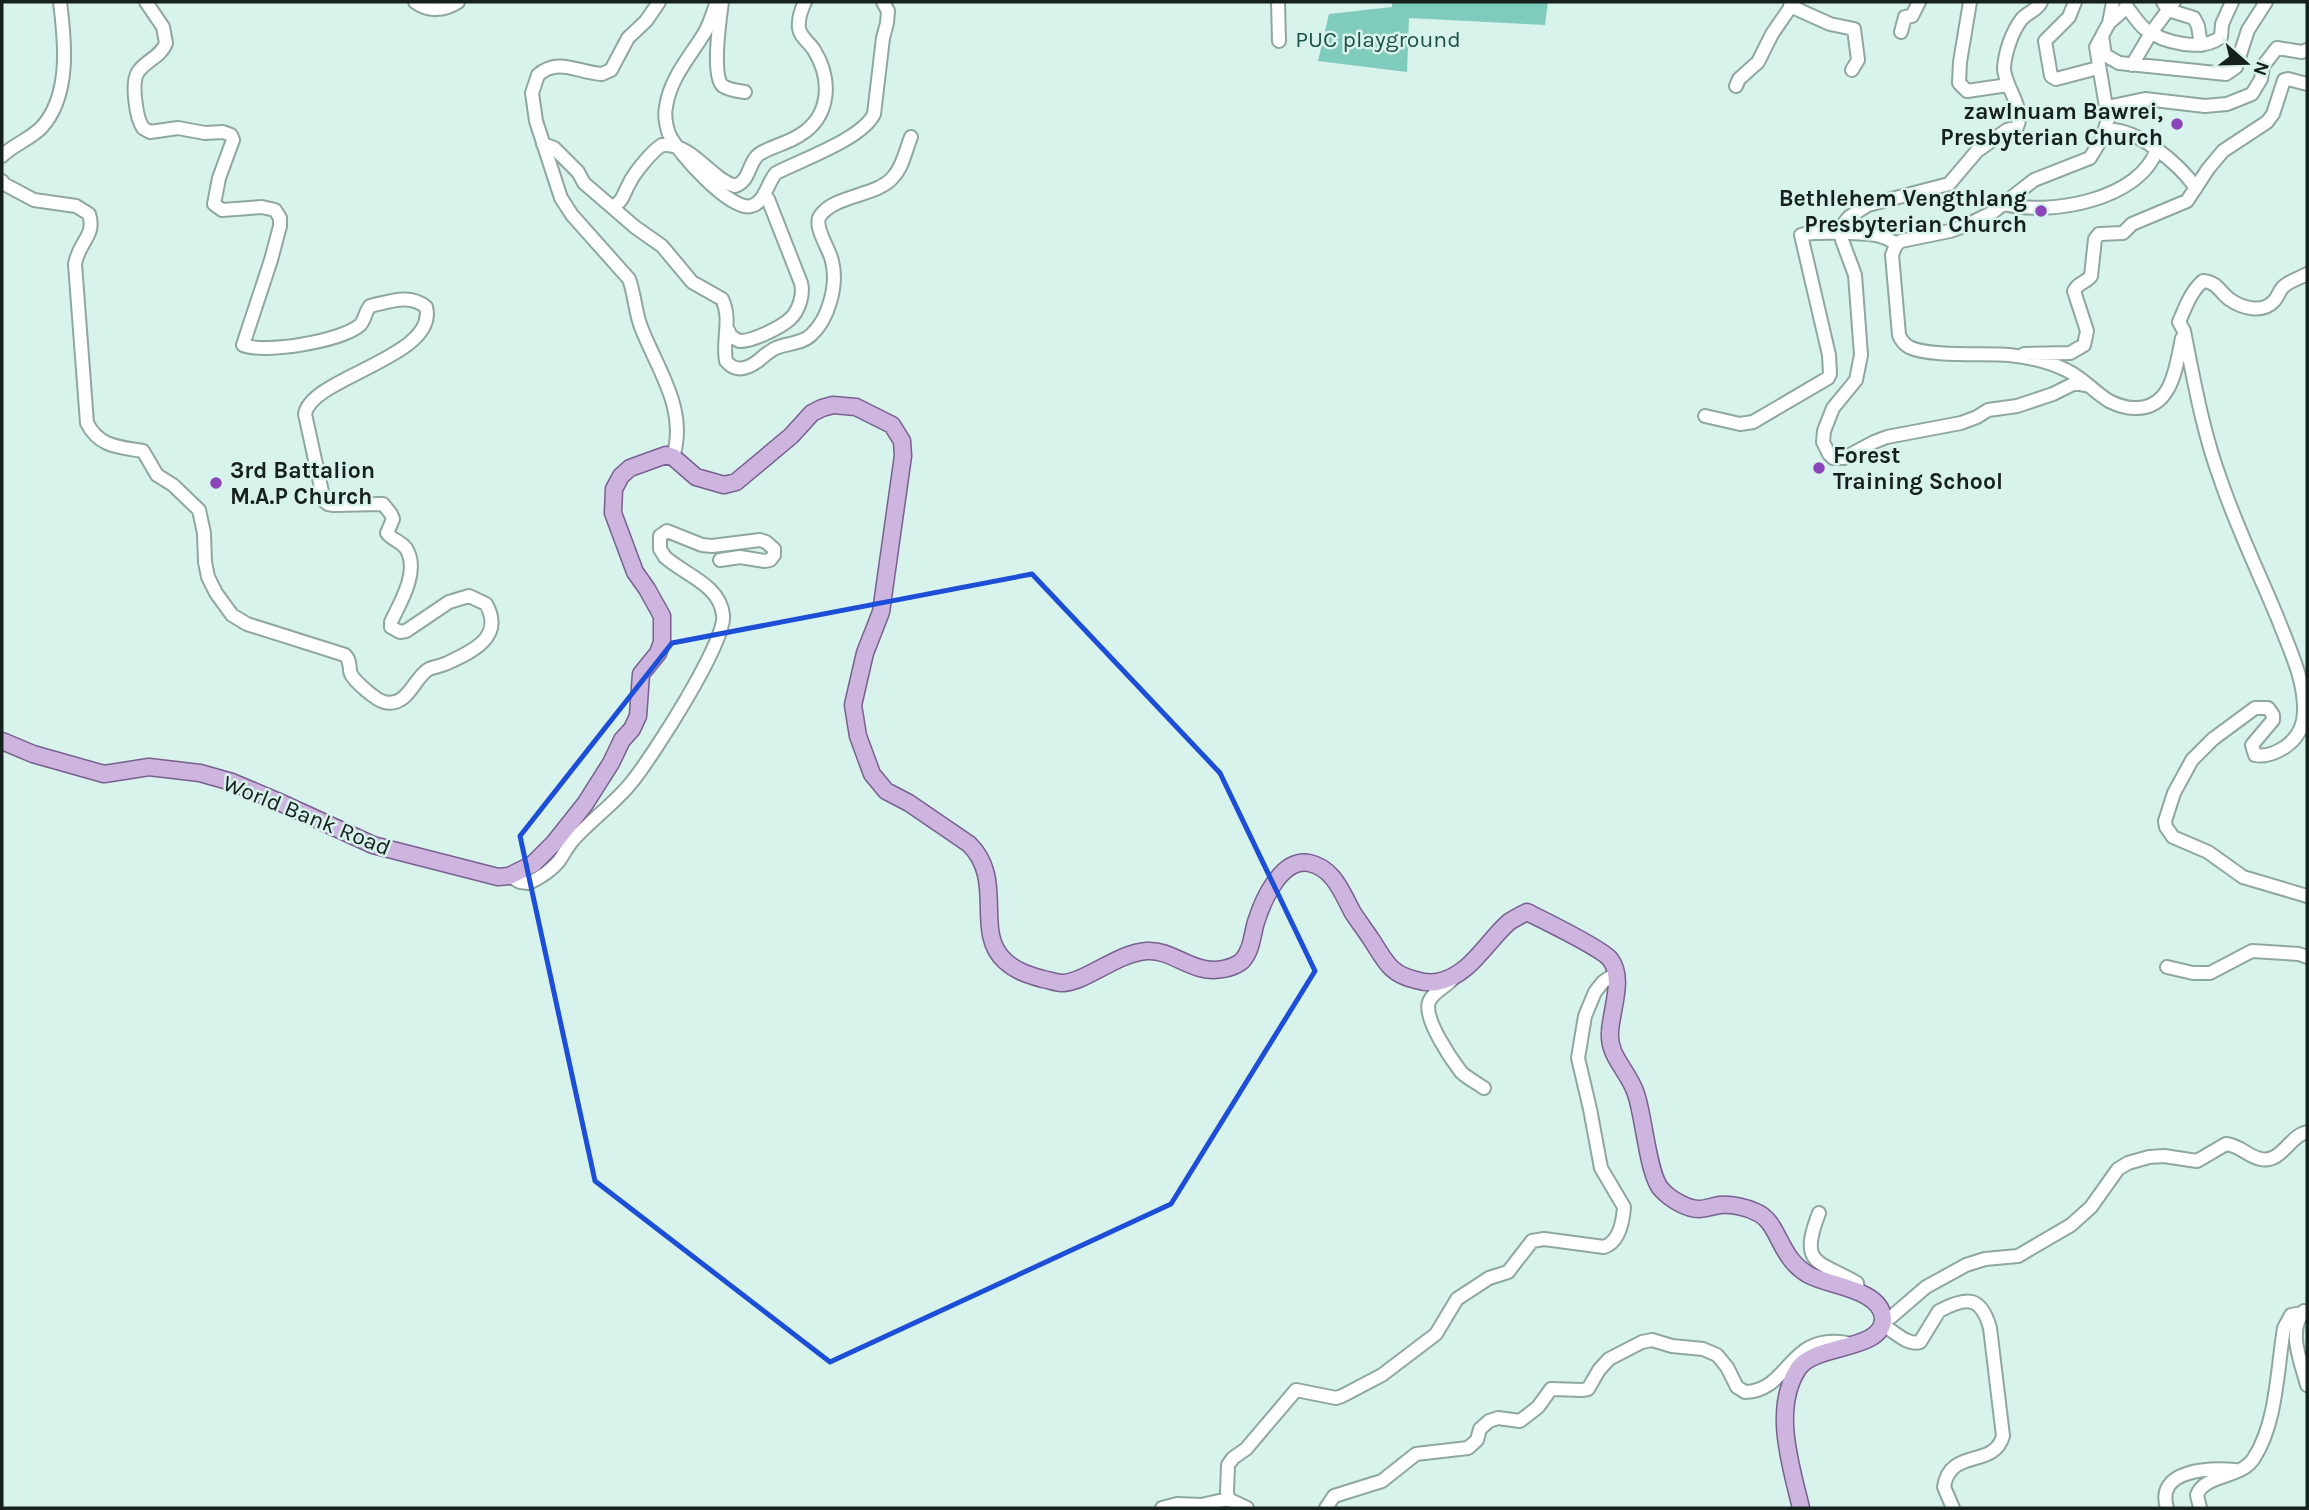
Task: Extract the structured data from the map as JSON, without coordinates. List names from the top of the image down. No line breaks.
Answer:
{"streets":{"main road":["World Bank Road"]},"parks":["PUC playground"],"places":["zawlnuam Bawrei, Presbyterian Church","Bethlehem Vengthlang Presbyterian Church","Forest Training School","3rd Battalion M.A.P Church"],"north":"right"}
